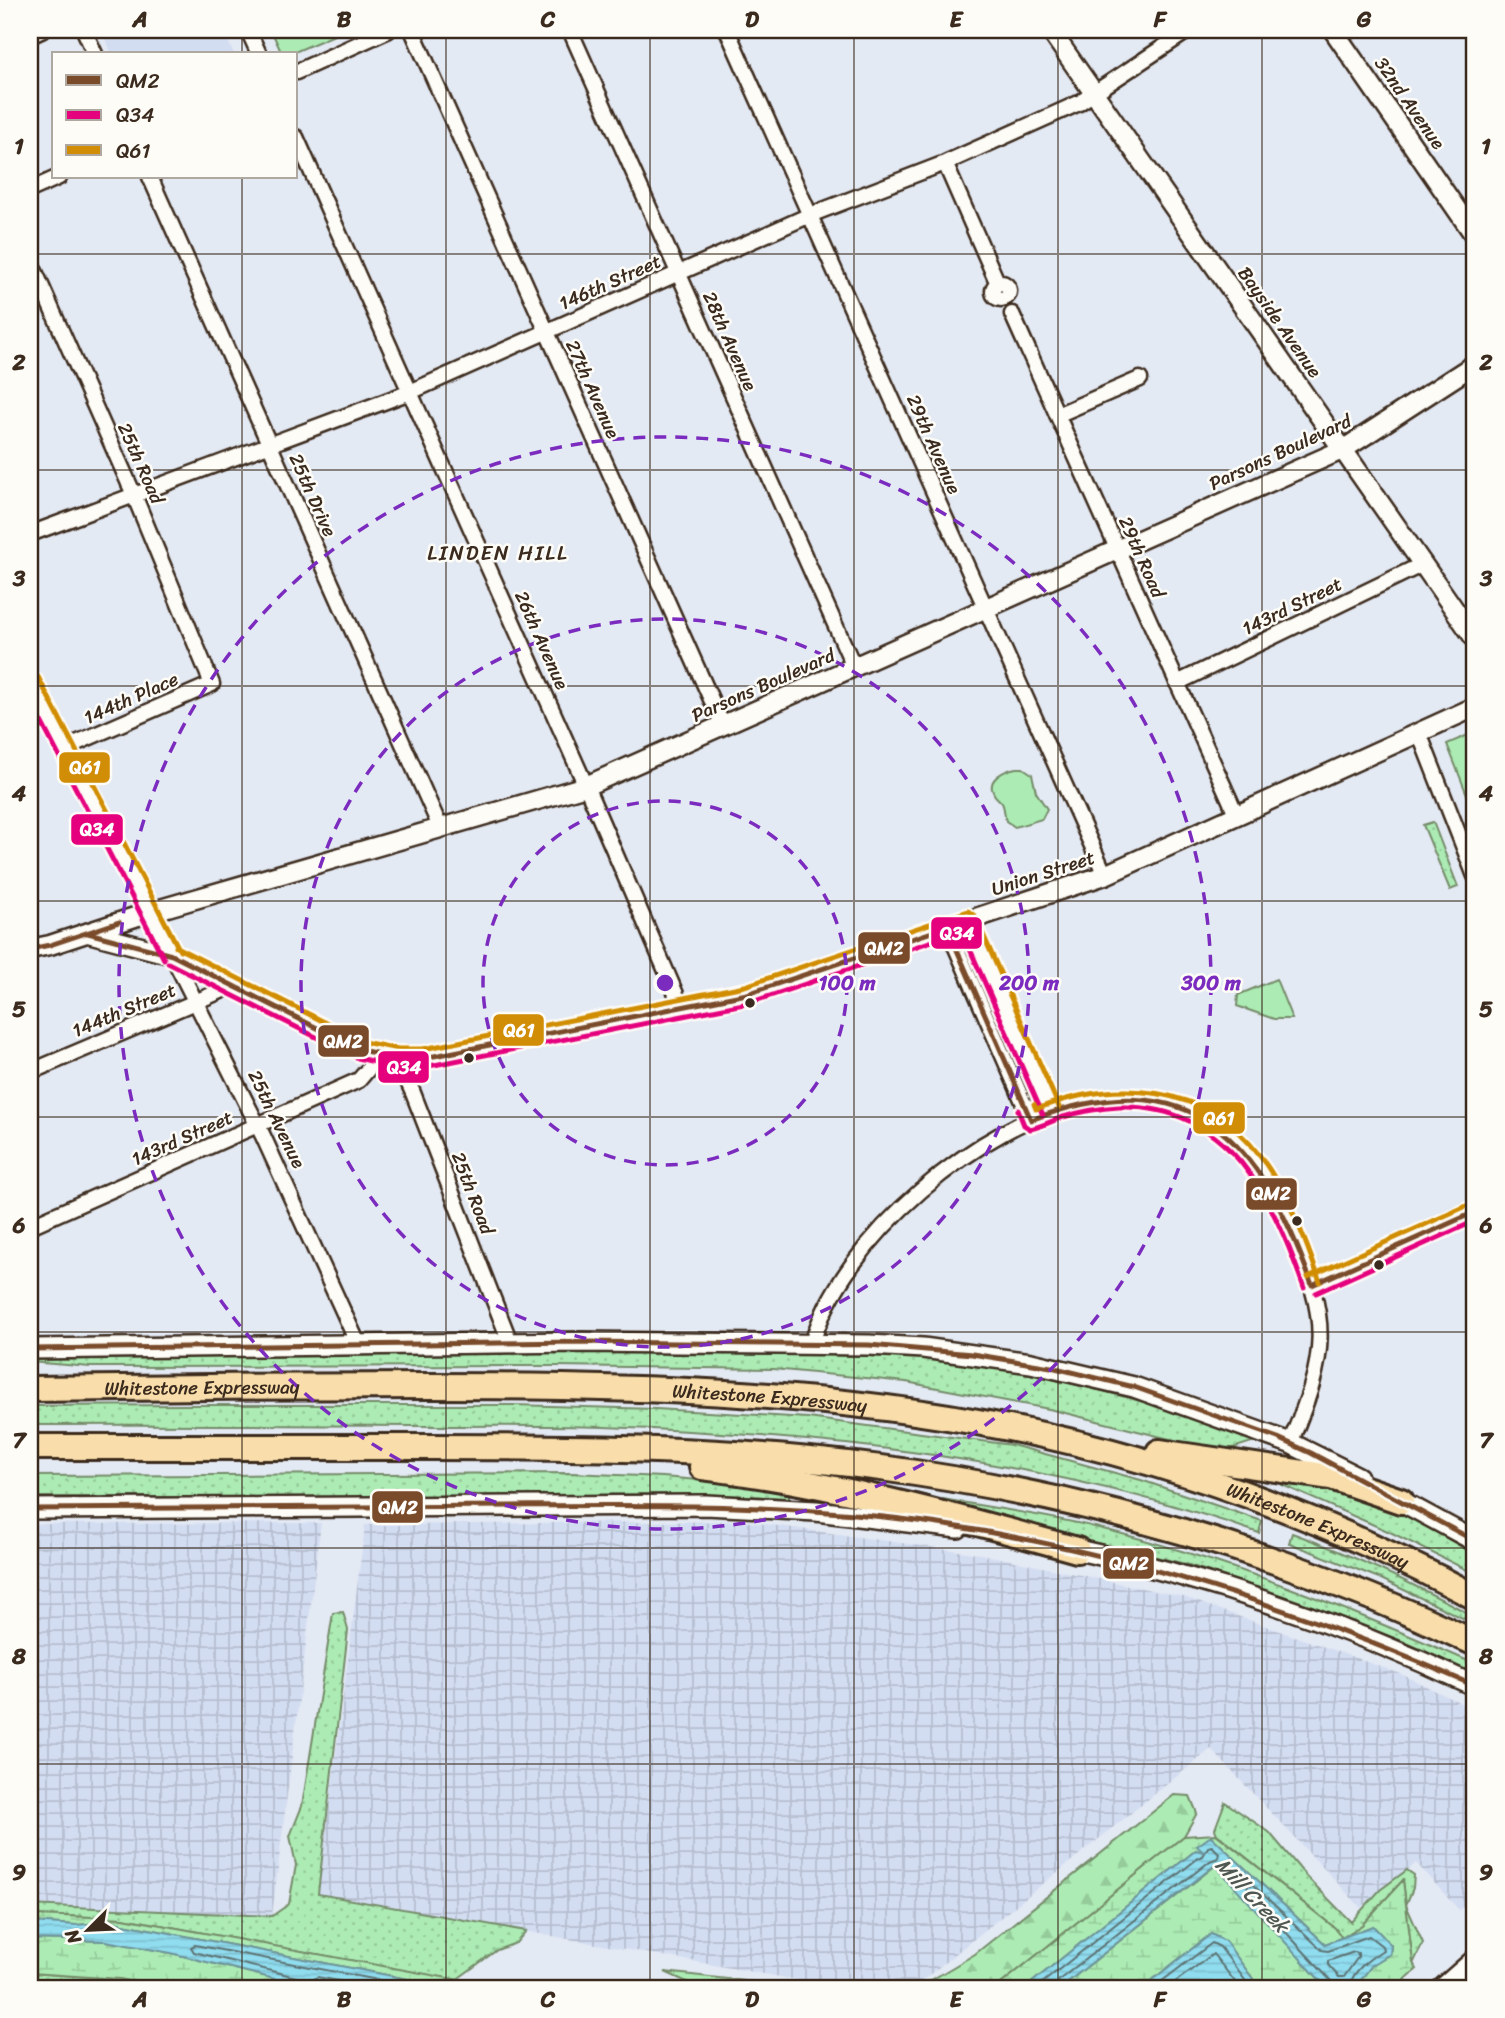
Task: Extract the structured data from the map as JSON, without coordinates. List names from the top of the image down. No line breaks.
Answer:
{"streets":{"highway":["Whitestone Expressway"],"street":["32nd Avenue","146th Street","Bayside Avenue","28th Avenue","27th Avenue","29th Avenue","Parsons Boulevard","25th Road","25th Drive","29th Road","143rd Street","26th Avenue","144th Place","Union Street","144th Street","25th Avenue"]},"crossings":[["146th Street","Bayside Avenue"],["146th Street","28th Avenue"],["146th Street","27th Avenue"],["146th Street","29th Avenue"],["146th Street","25th Road"],["146th Street","25th Drive"],["146th Street","26th Avenue"],["Bayside Avenue","Parsons Boulevard"],["Bayside Avenue","143rd Street"],["28th Avenue","Parsons Boulevard"],["27th Avenue","Parsons Boulevard"],["29th Avenue","Parsons Boulevard"],["29th Avenue","Union Street"],["Parsons Boulevard","25th Drive"],["Parsons Boulevard","29th Road"],["Parsons Boulevard","26th Avenue"],["Parsons Boulevard","25th Avenue"],["25th Road","143rd Street"],["25th Road","144th Place"],["25th Road","Union Street"],["29th Road","143rd Street"],["29th Road","Union Street"],["143rd Street","Union Street"],["143rd Street","25th Avenue"],["26th Avenue","Union Street"],["144th Place","25th Avenue"],["144th Street","25th Avenue"]],"districts":["LINDEN HILL"],"water":["Mill Creek"],"lines":["transit line Q61","transit line Q34","transit line QM2"],"legend":["QM2","Q34","Q61"],"north":"bottom left","grid":{"columns":["A","B","C","D","E","F","G"],"rows":["1","2","3","4","5","6","7","8","9"]},"rings":["100 m","200 m","300 m"]}
